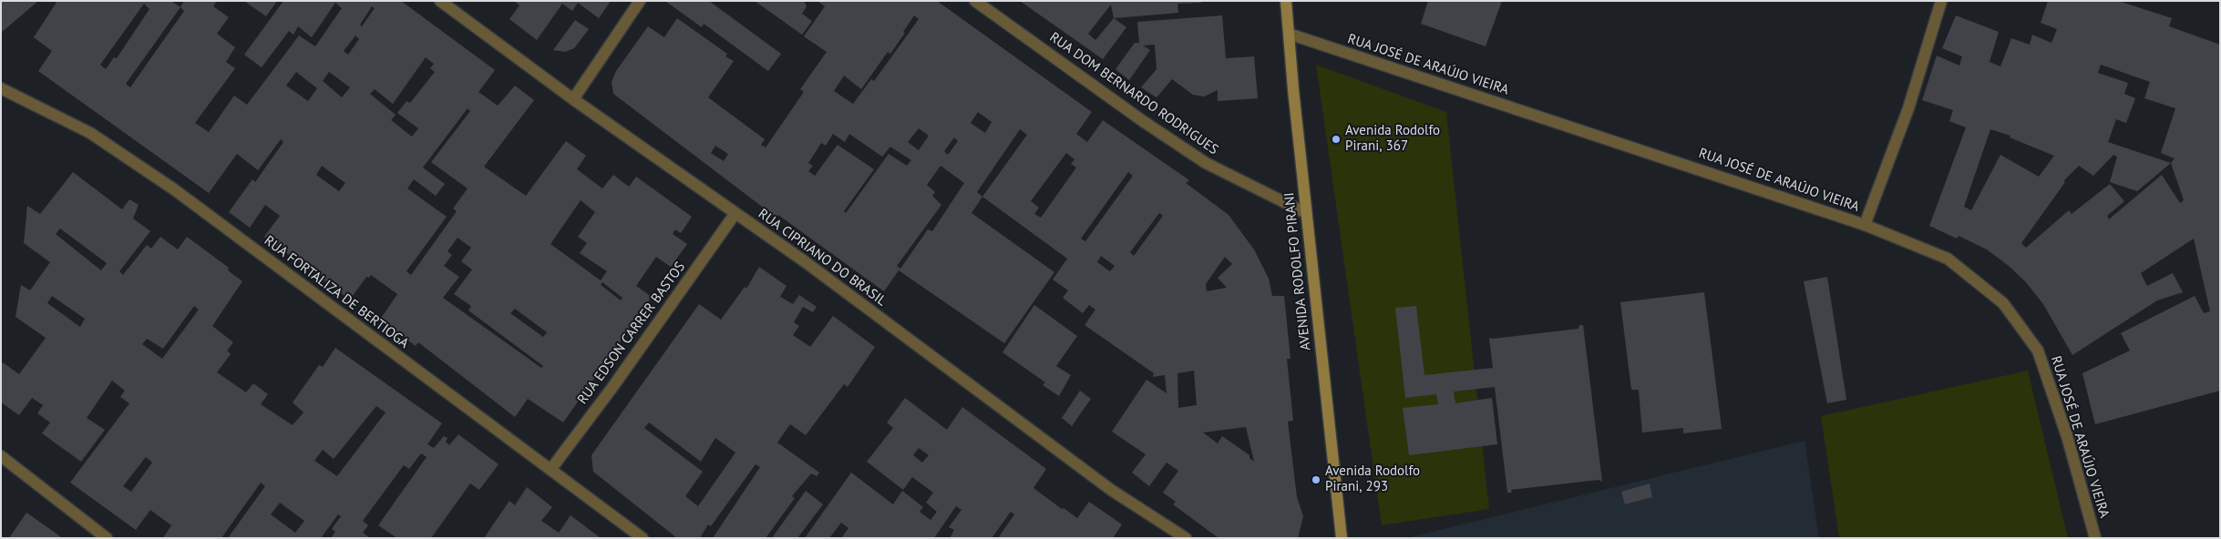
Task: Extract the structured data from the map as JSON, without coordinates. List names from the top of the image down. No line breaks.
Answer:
{"streets":{"main road":["AVENIDA RODOLFO PIRANI"],"street":["RUA JOSÉ DE ARAÚJO VIEIRA","RUA DOM BERNARDO RODRIGUES","RUA CIPRIANO DO BRASIL","RUA FORTALIZA DE BERTIOGA","RUA EDSON CARRER BASTOS"]},"crossings":[["RUA JOSÉ DE ARAÚJO VIEIRA","AVENIDA RODOLFO PIRANI"],["RUA DOM BERNARDO RODRIGUES","AVENIDA RODOLFO PIRANI"],["RUA CIPRIANO DO BRASIL","RUA EDSON CARRER BASTOS"],["RUA FORTALIZA DE BERTIOGA","RUA EDSON CARRER BASTOS"]],"places":["Avenida Rodolfo Pirani, 367","Avenida Rodolfo Pirani, 293"]}
